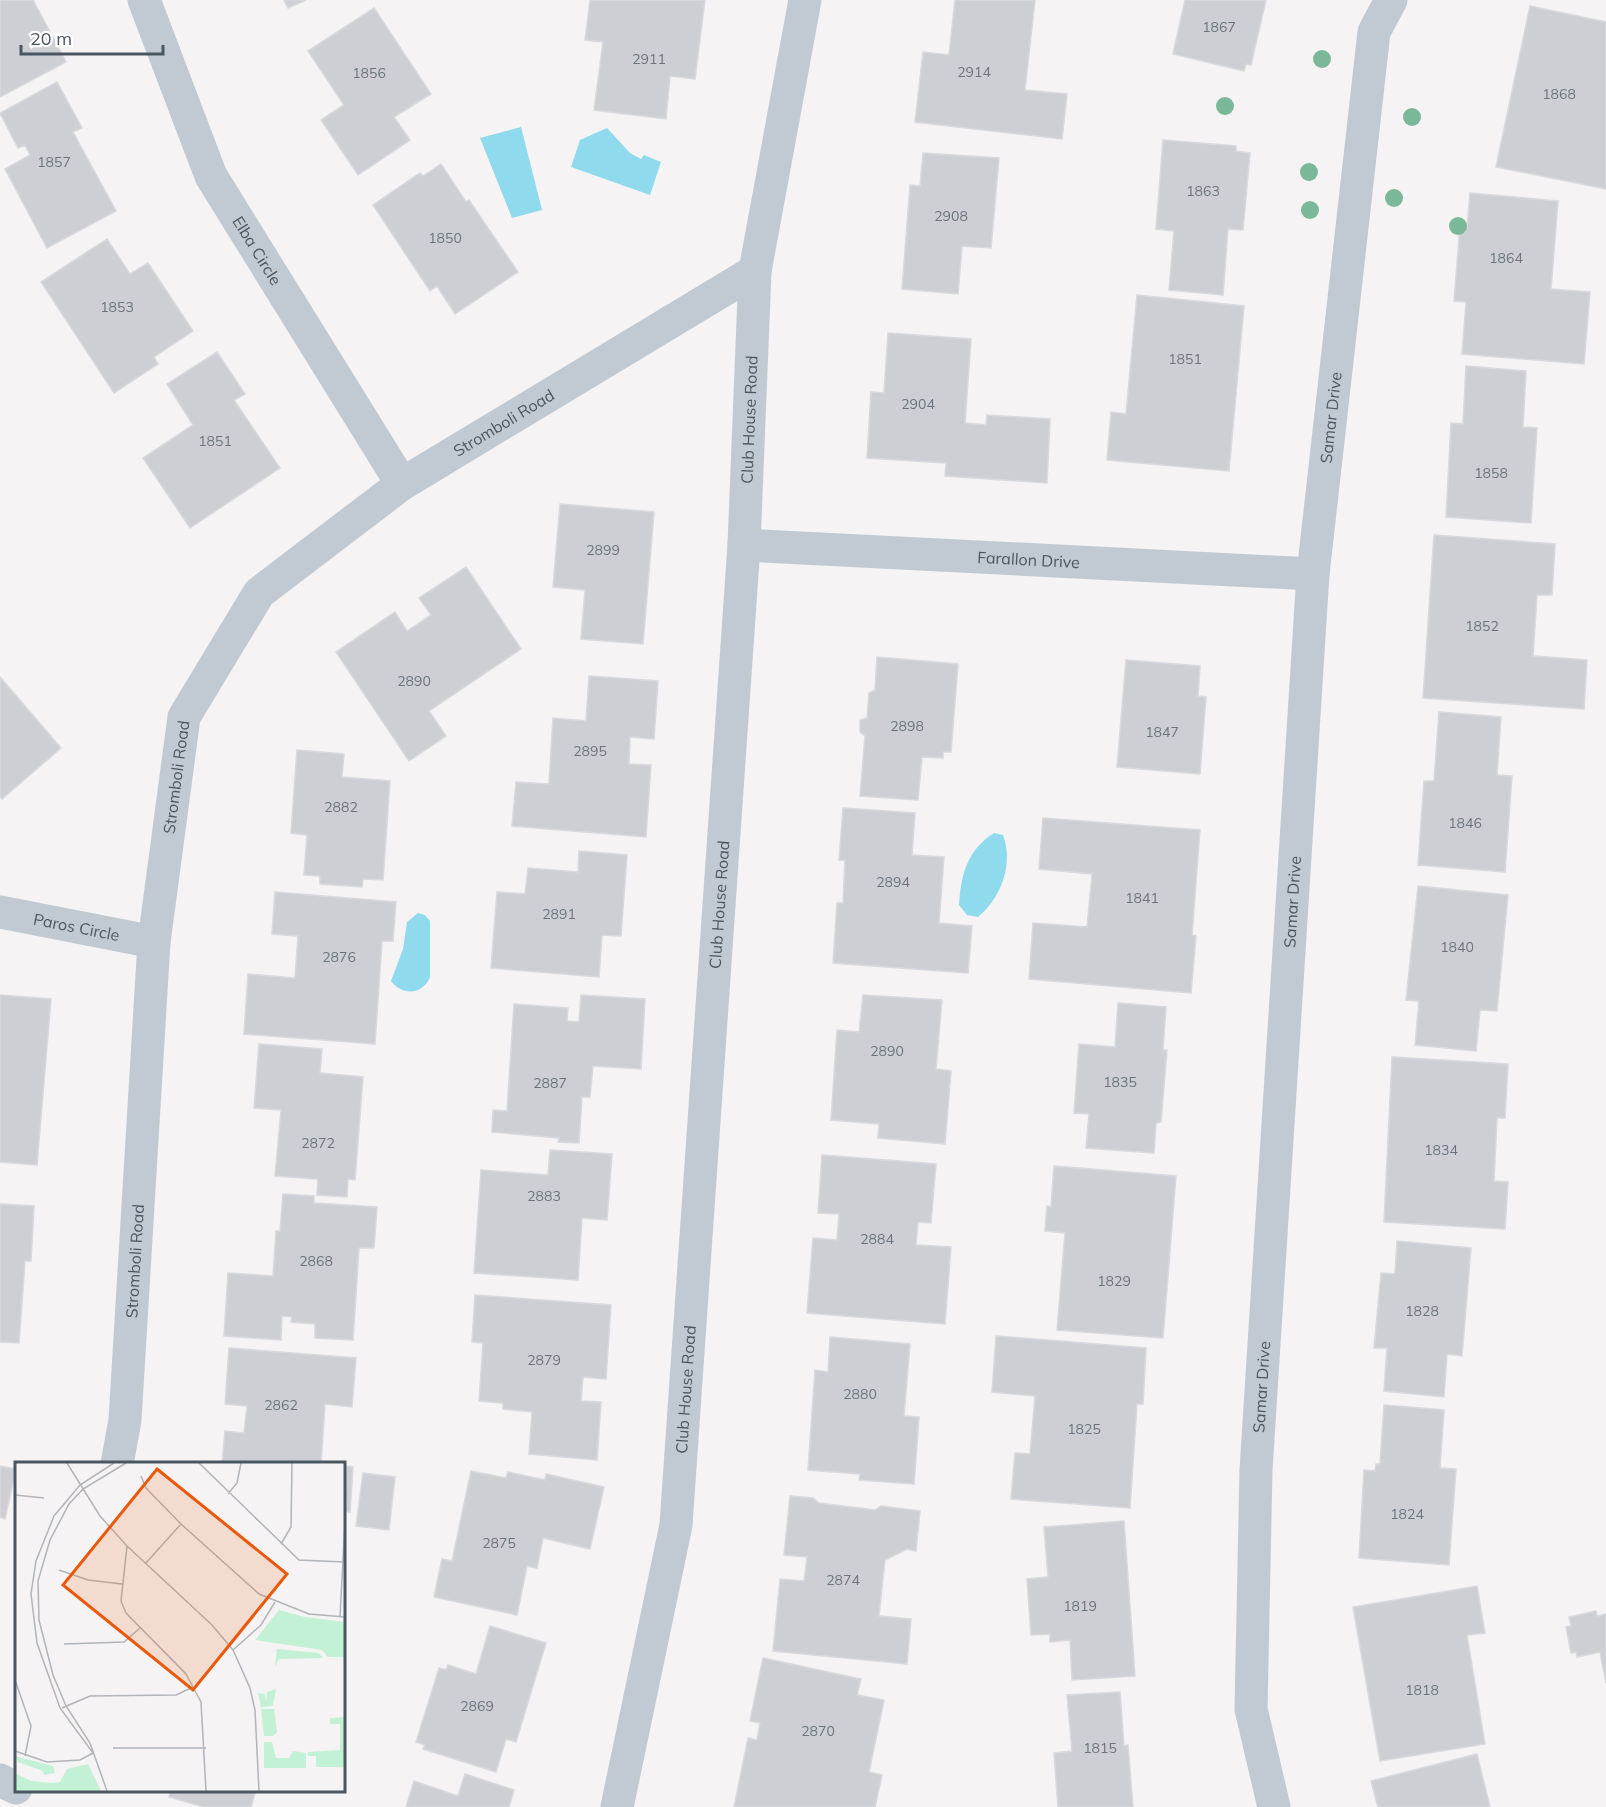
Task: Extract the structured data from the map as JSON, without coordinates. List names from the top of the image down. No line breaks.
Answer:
{"streets":{"street":["Elba Circle","Samar Drive","Club House Road","Stromboli Road","Farallon Drive","Paros Circle"]},"crossings":[["Elba Circle","Stromboli Road"],["Samar Drive","Farallon Drive"],["Club House Road","Stromboli Road"],["Club House Road","Farallon Drive"],["Stromboli Road","Paros Circle"]],"house_numbers":["1867","2911","2914","1856","1868","1857","1863","2908","1850","1864","1853","1851","2904","1851","1858","2899","1852","2890","2898","1847","2895","2882","1846","2894","1841","2891","1840","2876","2890","1835","2887","2872","1834","2883","2884","2868","1829","1828","2879","2880","2862","1825","1824","2875","2874","1819","1818","2869","2870","1815"],"scale_bar":"20 m"}
